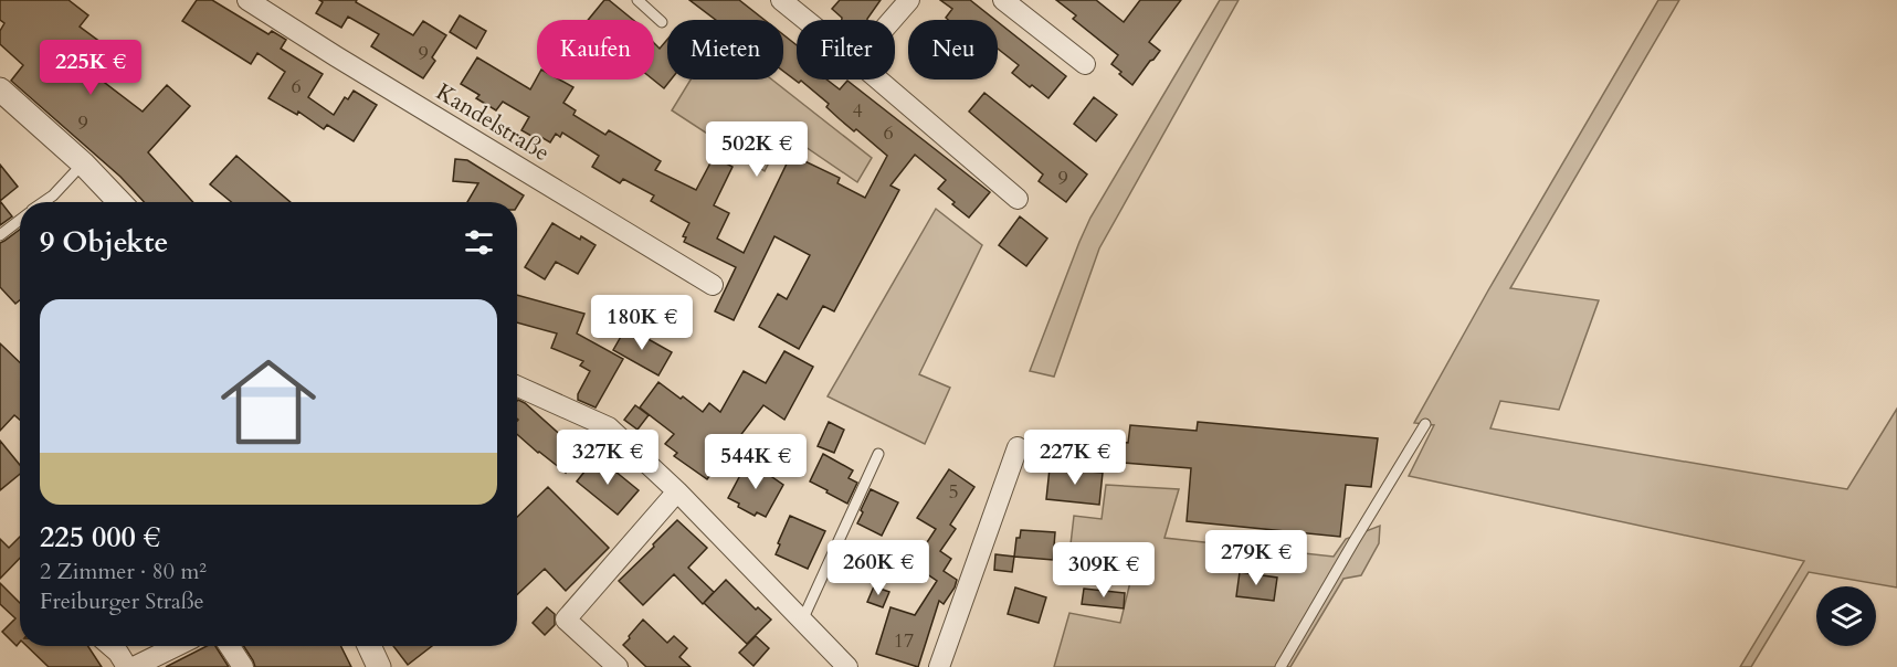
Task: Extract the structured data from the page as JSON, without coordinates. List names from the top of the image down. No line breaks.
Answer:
{"streets":{"street":["Kandelstraße"]},"house_numbers":["9","6","4","9","6","9","5","17"],"page":{"chip":["Kaufen","Mieten","Filter","Neu"],"price":["225K €","502K €","180K €","327K €","227K €","544K €","279K €","260K €","309K €"],"heading":"9 Objekte","list":[{"name":"225 000 €","note":"2 Zimmer · 80 m² · Freiburger Straße"}]}}
